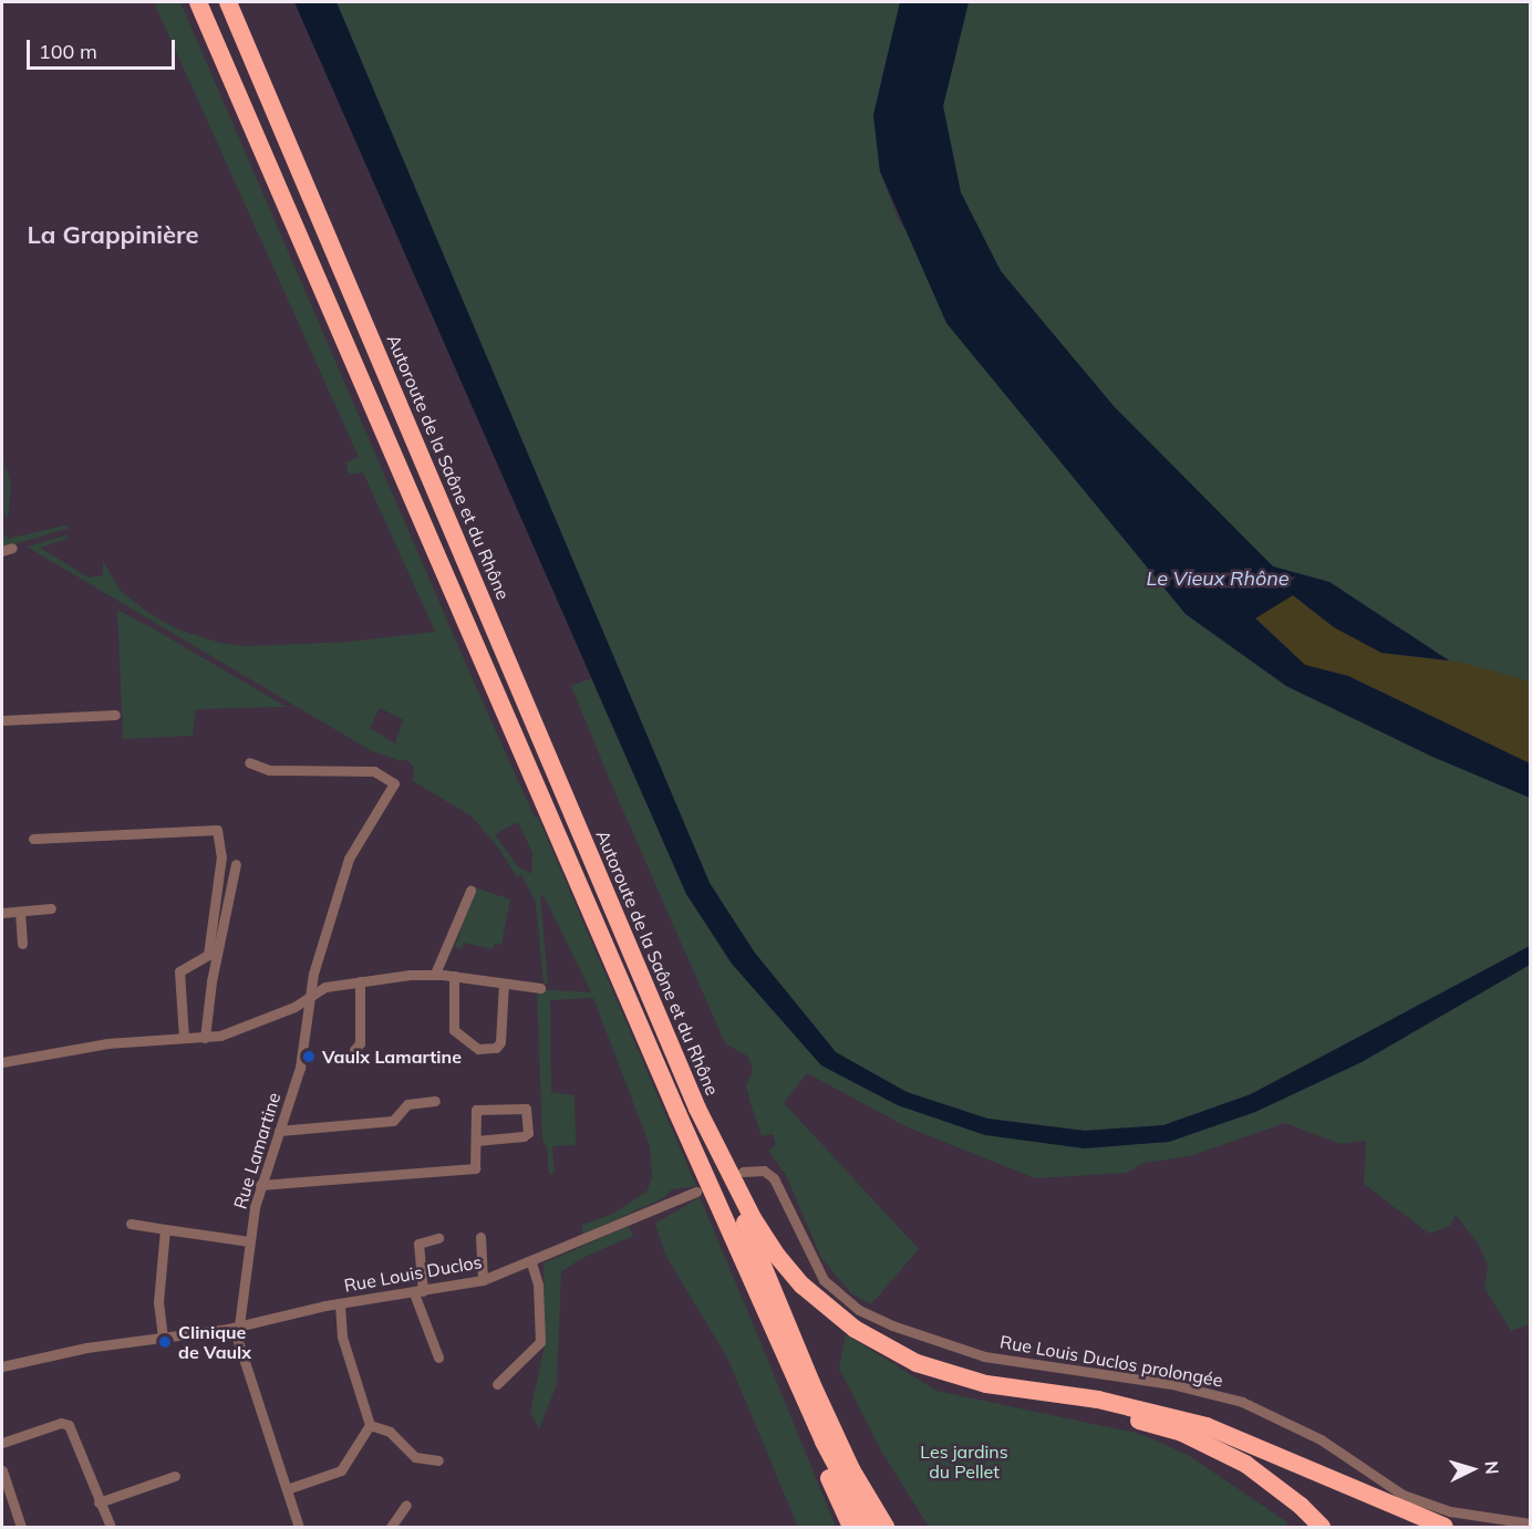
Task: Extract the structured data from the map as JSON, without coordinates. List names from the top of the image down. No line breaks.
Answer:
{"streets":{"highway":["Autoroute de la Saône et du Rhône"],"street":["Rue Lamartine","Rue Louis Duclos","Rue Louis Duclos prolongée"]},"crossings":[["Rue Lamartine","Rue Louis Duclos"]],"districts":["La Grappinière"],"water":["Le Vieux Rhône"],"parks":["Les jardins du Pellet"],"places":["Vaulx Lamartine","Clinique de Vaulx"],"scale_bar":"100 m","north":"right"}
